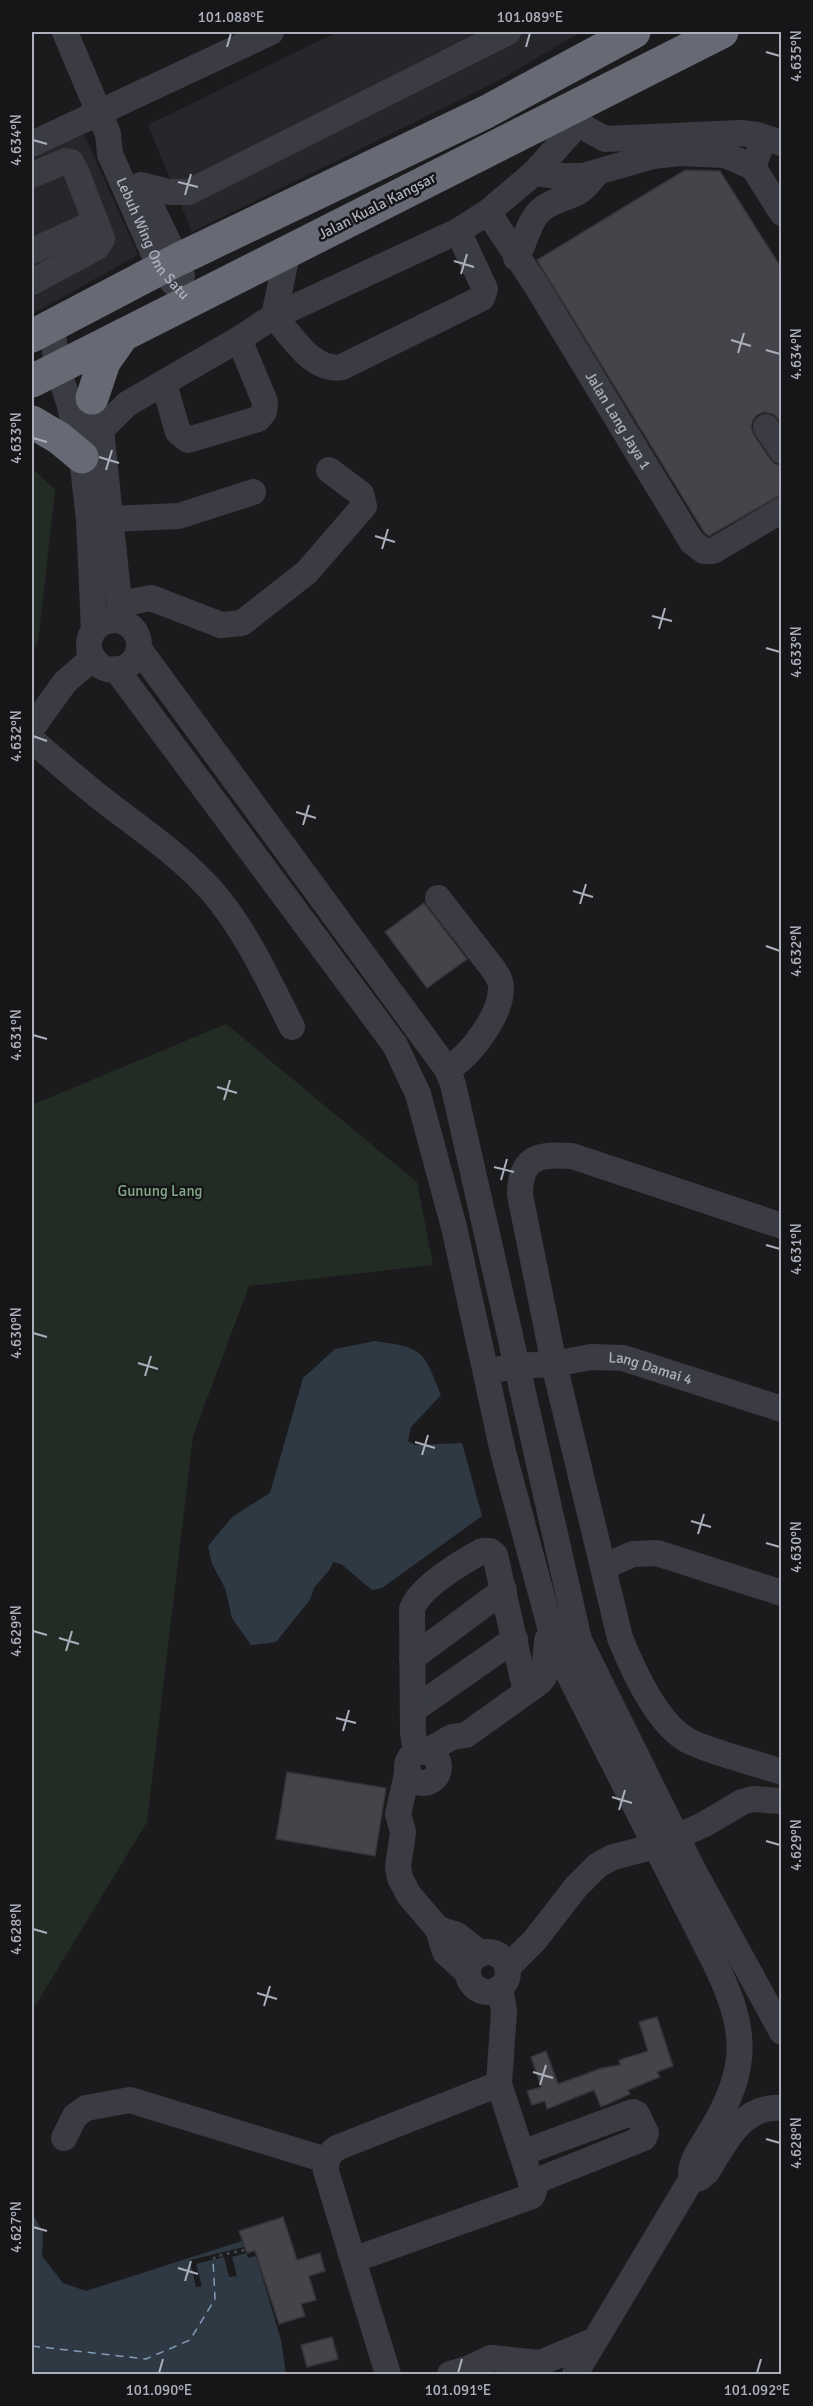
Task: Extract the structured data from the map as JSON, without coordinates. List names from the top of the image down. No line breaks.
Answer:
{"streets":{"highway":["Jalan Kuala Kangsar"],"street":["Lebuh Wing Onn Satu","Jalan Lang Jaya 1","Lang Damai 4"]},"crossings":[["Jalan Kuala Kangsar","Lebuh Wing Onn Satu"]],"parks":["Gunung Lang"],"coordinates":["101.088°E","101.089°E","4.635°N","4.634°N","4.633°N","4.632°N","4.631°N","4.630°N","4.629°N","4.628°N","4.627°N","101.090°E","101.091°E","101.092°E"]}
